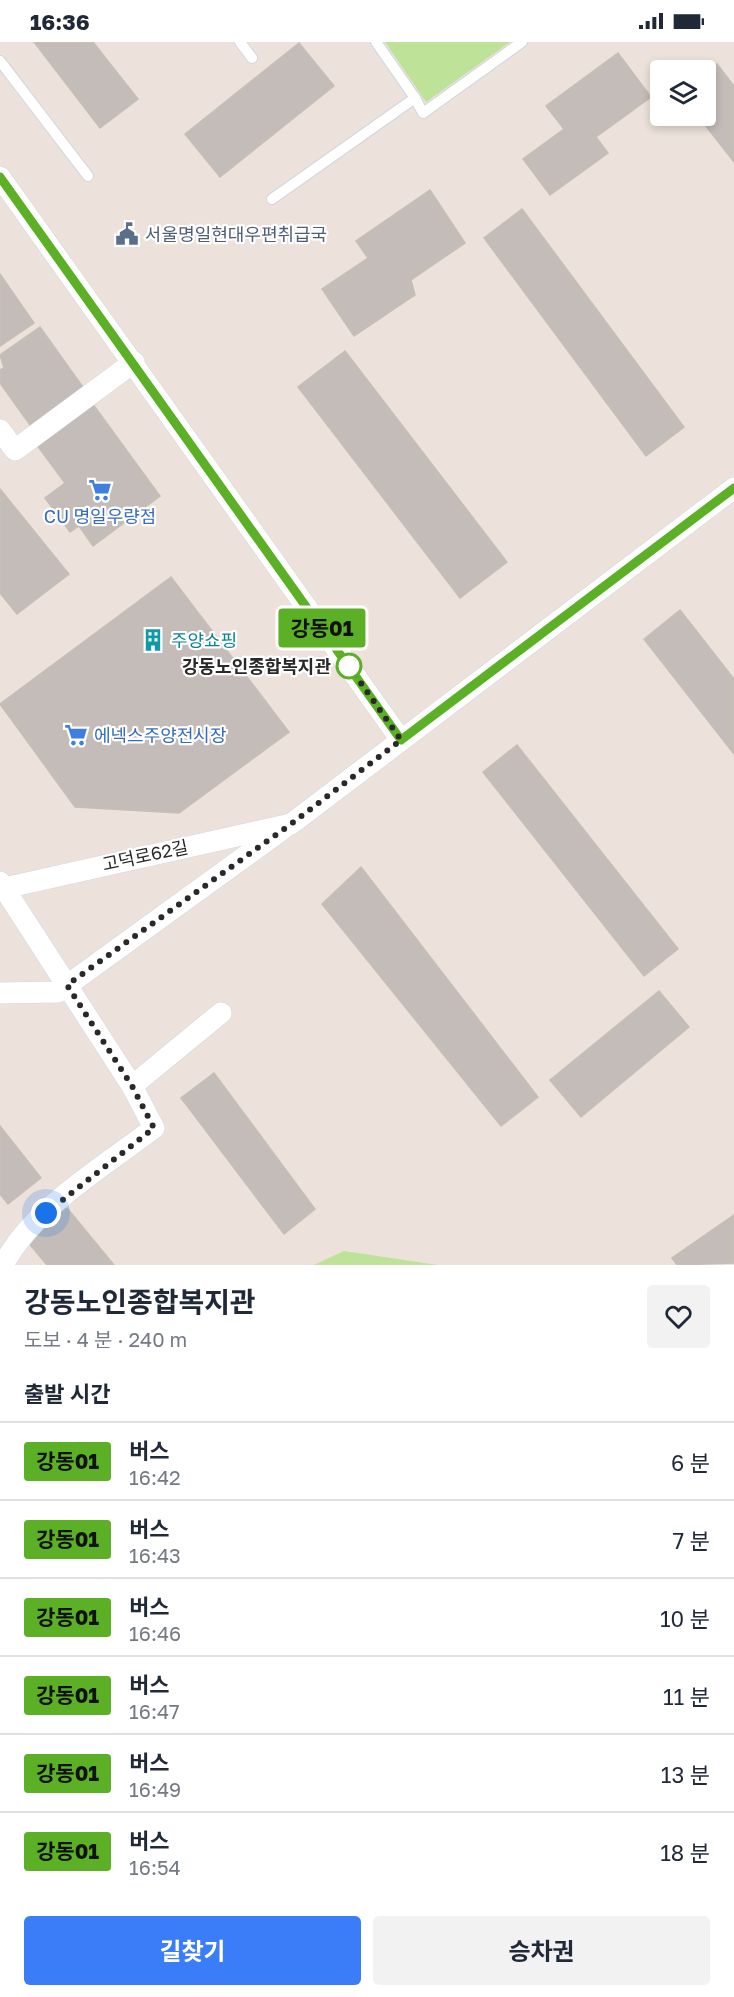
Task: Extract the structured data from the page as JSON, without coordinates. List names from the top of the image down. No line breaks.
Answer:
{"streets":{"street":["고덕로62길"]},"places":{"public building":["서울명일현대우편취급국"],"supermarket":["CU 명일우량점","에넥스주양전시장"],"building":["주양쇼핑"],"other":["강동노인종합복지관"]},"lines":["bus line 강동01"],"page":{"status":"16:36","on_map":"강동01","heading":[["강동노인종합복지관","도보 · 4 분 · 240 m"],"출발 시간"],"list":[{"mark":"강동01","name":"버스","note":"16:42","value":"6 분"},{"mark":"강동01","name":"버스","note":"16:43","value":"7 분"},{"mark":"강동01","name":"버스","note":"16:46","value":"10 분"},{"mark":"강동01","name":"버스","note":"16:47","value":"11 분"},{"mark":"강동01","name":"버스","note":"16:49","value":"13 분"},{"mark":"강동01","name":"버스","note":"16:54","value":"18 분"}],"buttons":["길찾기","승차권"]}}
